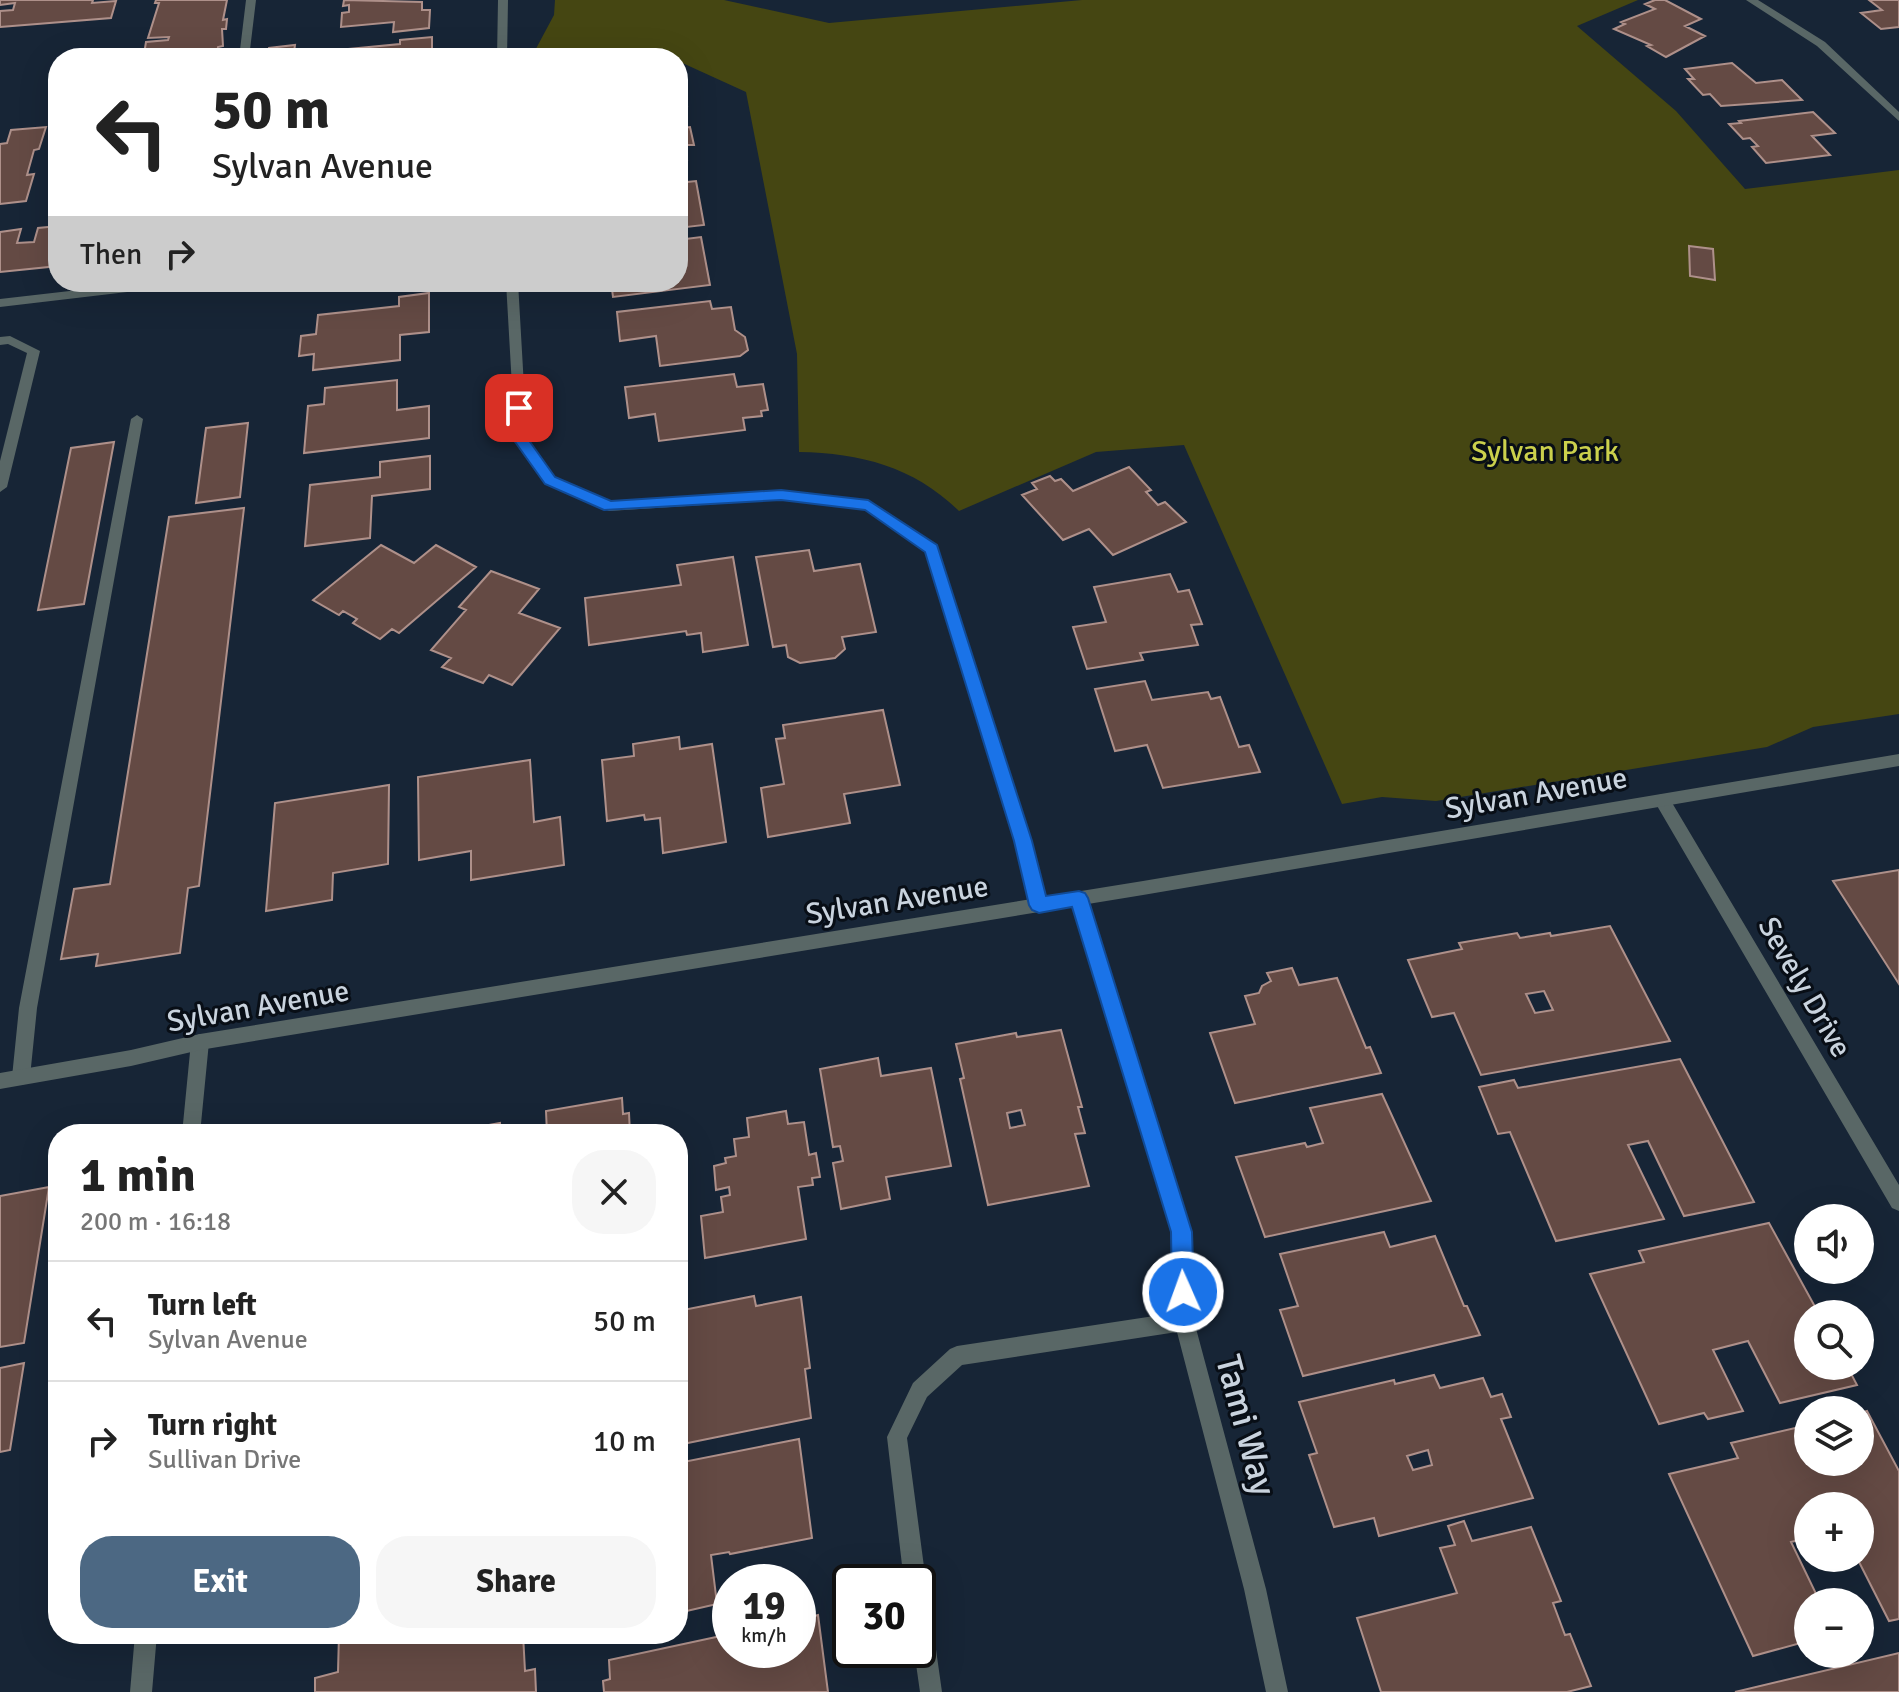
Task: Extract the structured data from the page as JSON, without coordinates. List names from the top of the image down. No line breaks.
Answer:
{"streets":{"street":["Sylvan Avenue","Sevely Drive","Tami Way"]},"crossings":[["Sylvan Avenue","Sevely Drive"],["Sylvan Avenue","Tami Way"]],"parks":["Sylvan Park"],"page":{"turn":["50 m","Sylvan Avenue"],"then":"Then","heading":["1 min","200 m · 16:18"],"map_buttons":["+","−"],"list":[{"name":"Turn left","note":"Sylvan Avenue","value":"50 m"},{"name":"Turn right","note":"Sullivan Drive","value":"10 m"}],"buttons":["Exit","Share"],"speed":"19 km/h","limit":"30"}}
